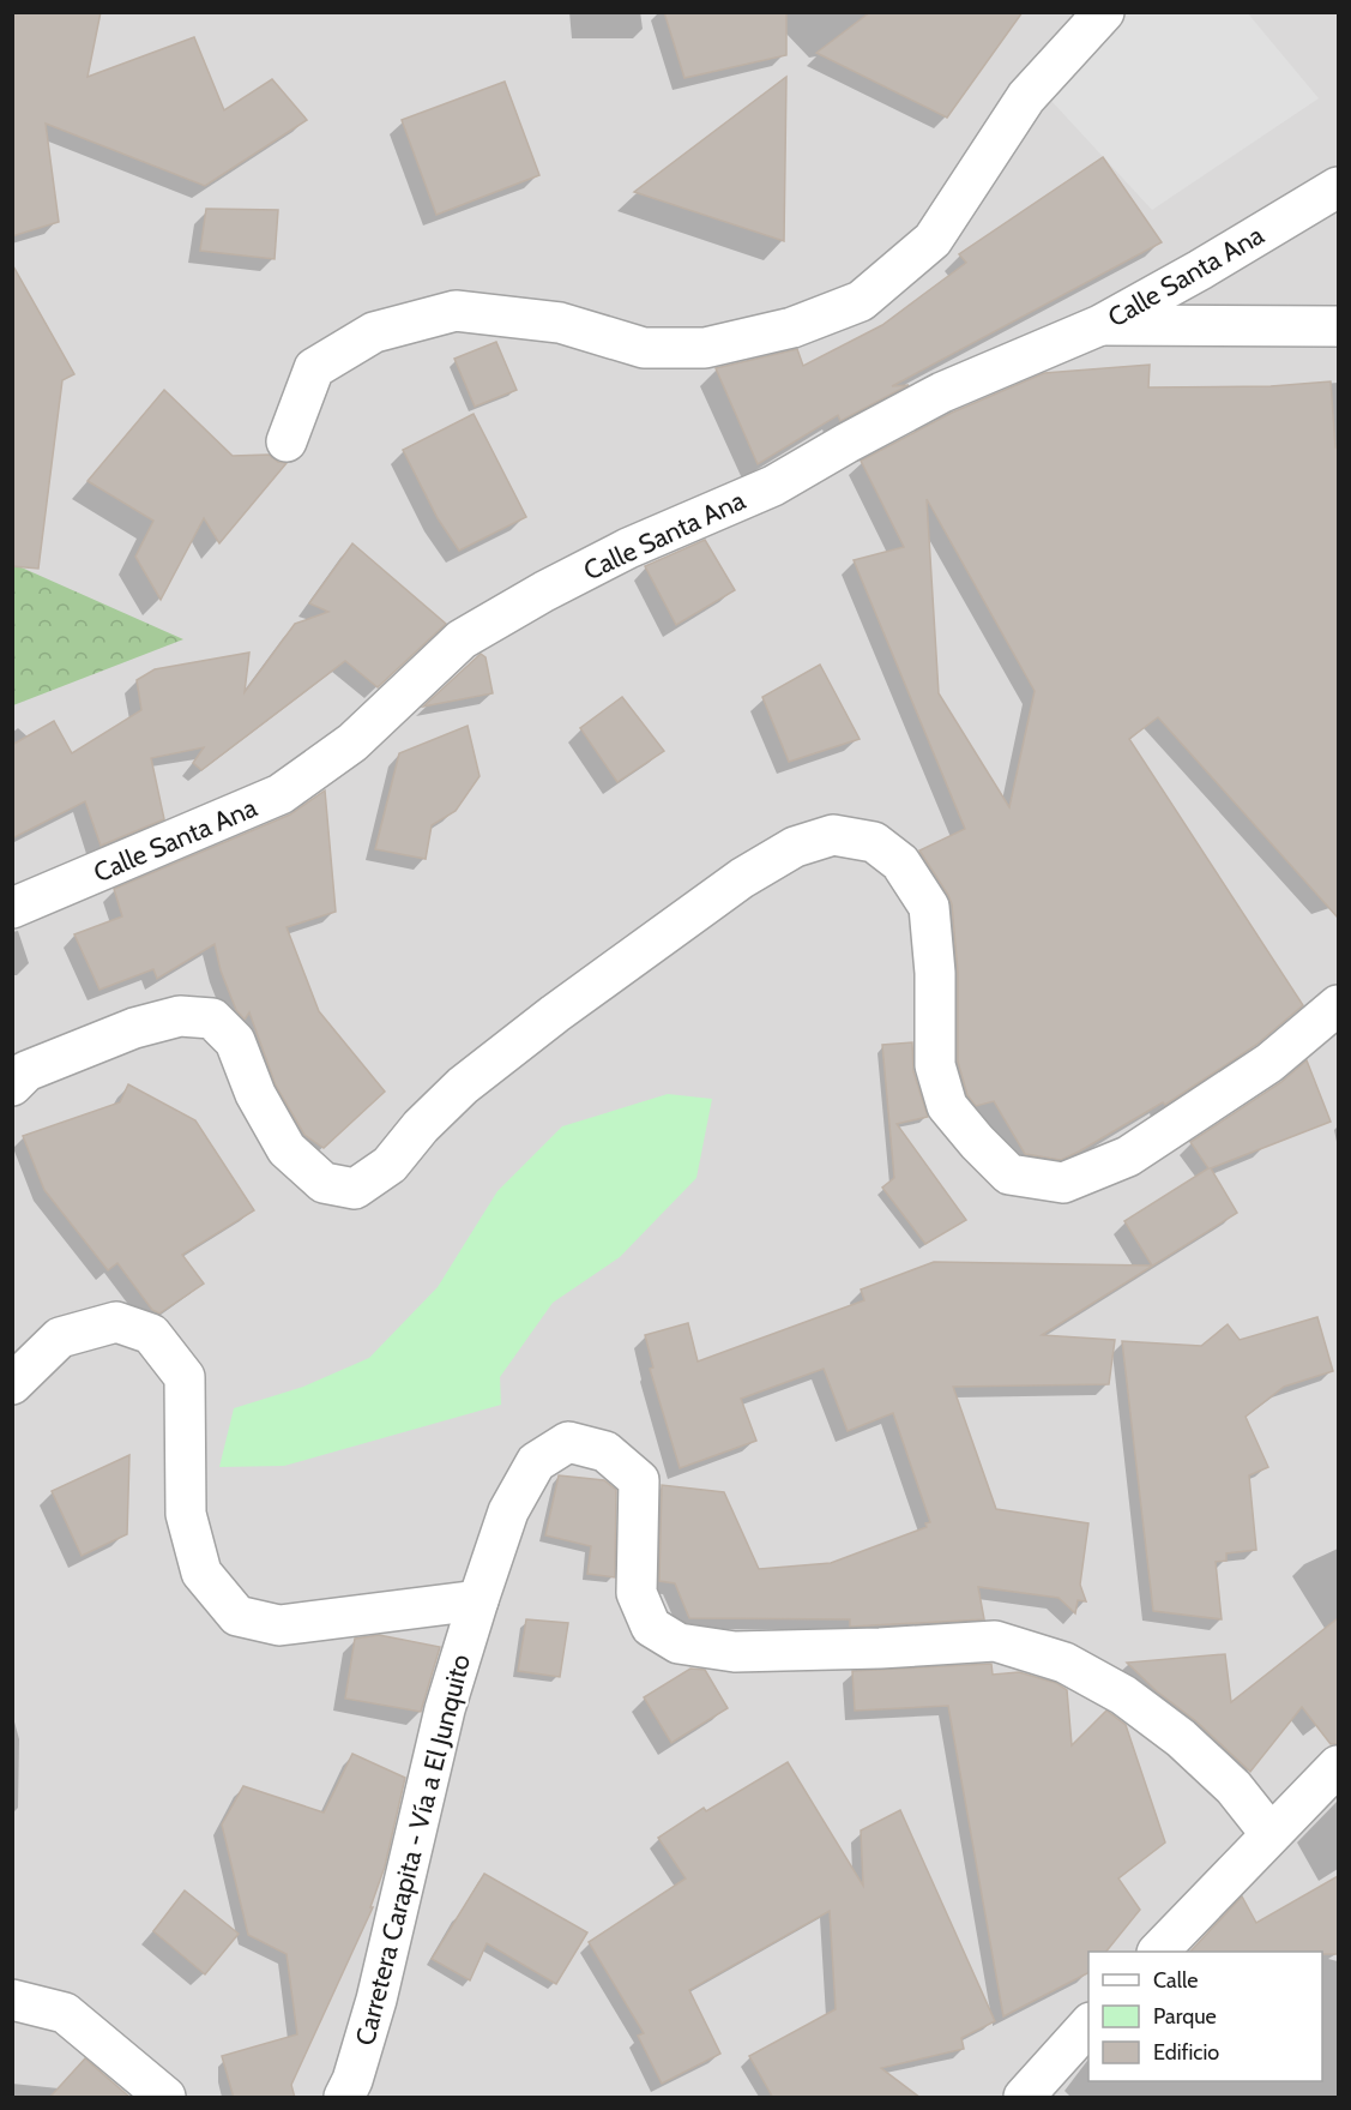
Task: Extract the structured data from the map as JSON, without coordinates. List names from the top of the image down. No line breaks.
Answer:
{"streets":{"street":["Calle Santa Ana","Carretera Carapita - Vía a El Junquito"]},"legend":["Calle","Parque","Edificio"]}
